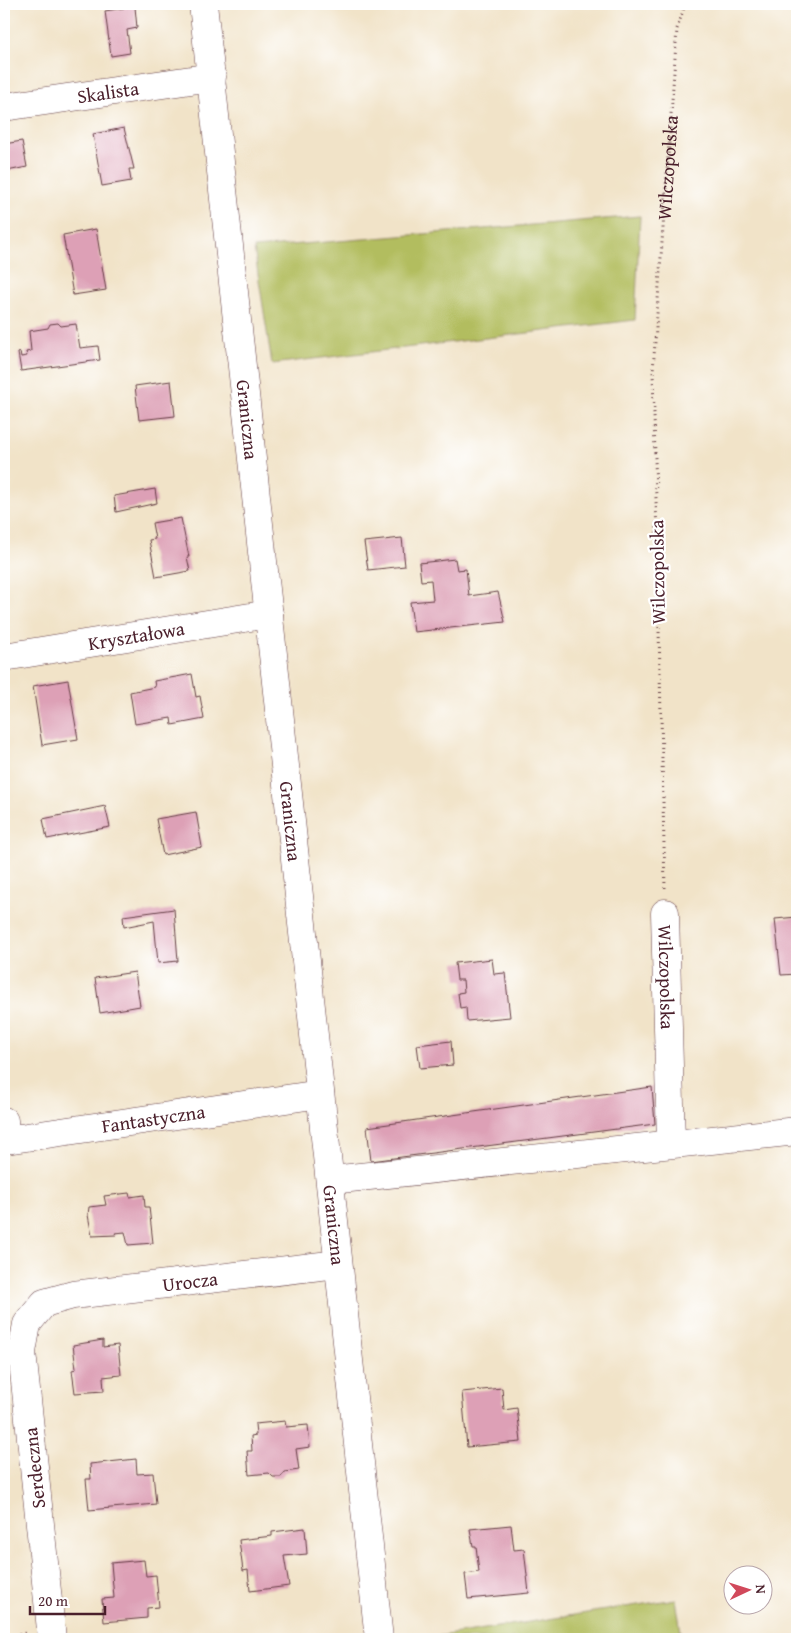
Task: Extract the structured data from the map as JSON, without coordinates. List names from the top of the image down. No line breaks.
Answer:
{"streets":{"street":["Skalista","Wilczopolska","Graniczna","Kryształowa","Fantastyczna","Urocza","Serdeczna"]},"crossings":[["Skalista","Graniczna"],["Graniczna","Kryształowa"],["Graniczna","Fantastyczna"],["Graniczna","Urocza"],["Urocza","Serdeczna"]],"scale_bar":"20 m","north":"right"}
